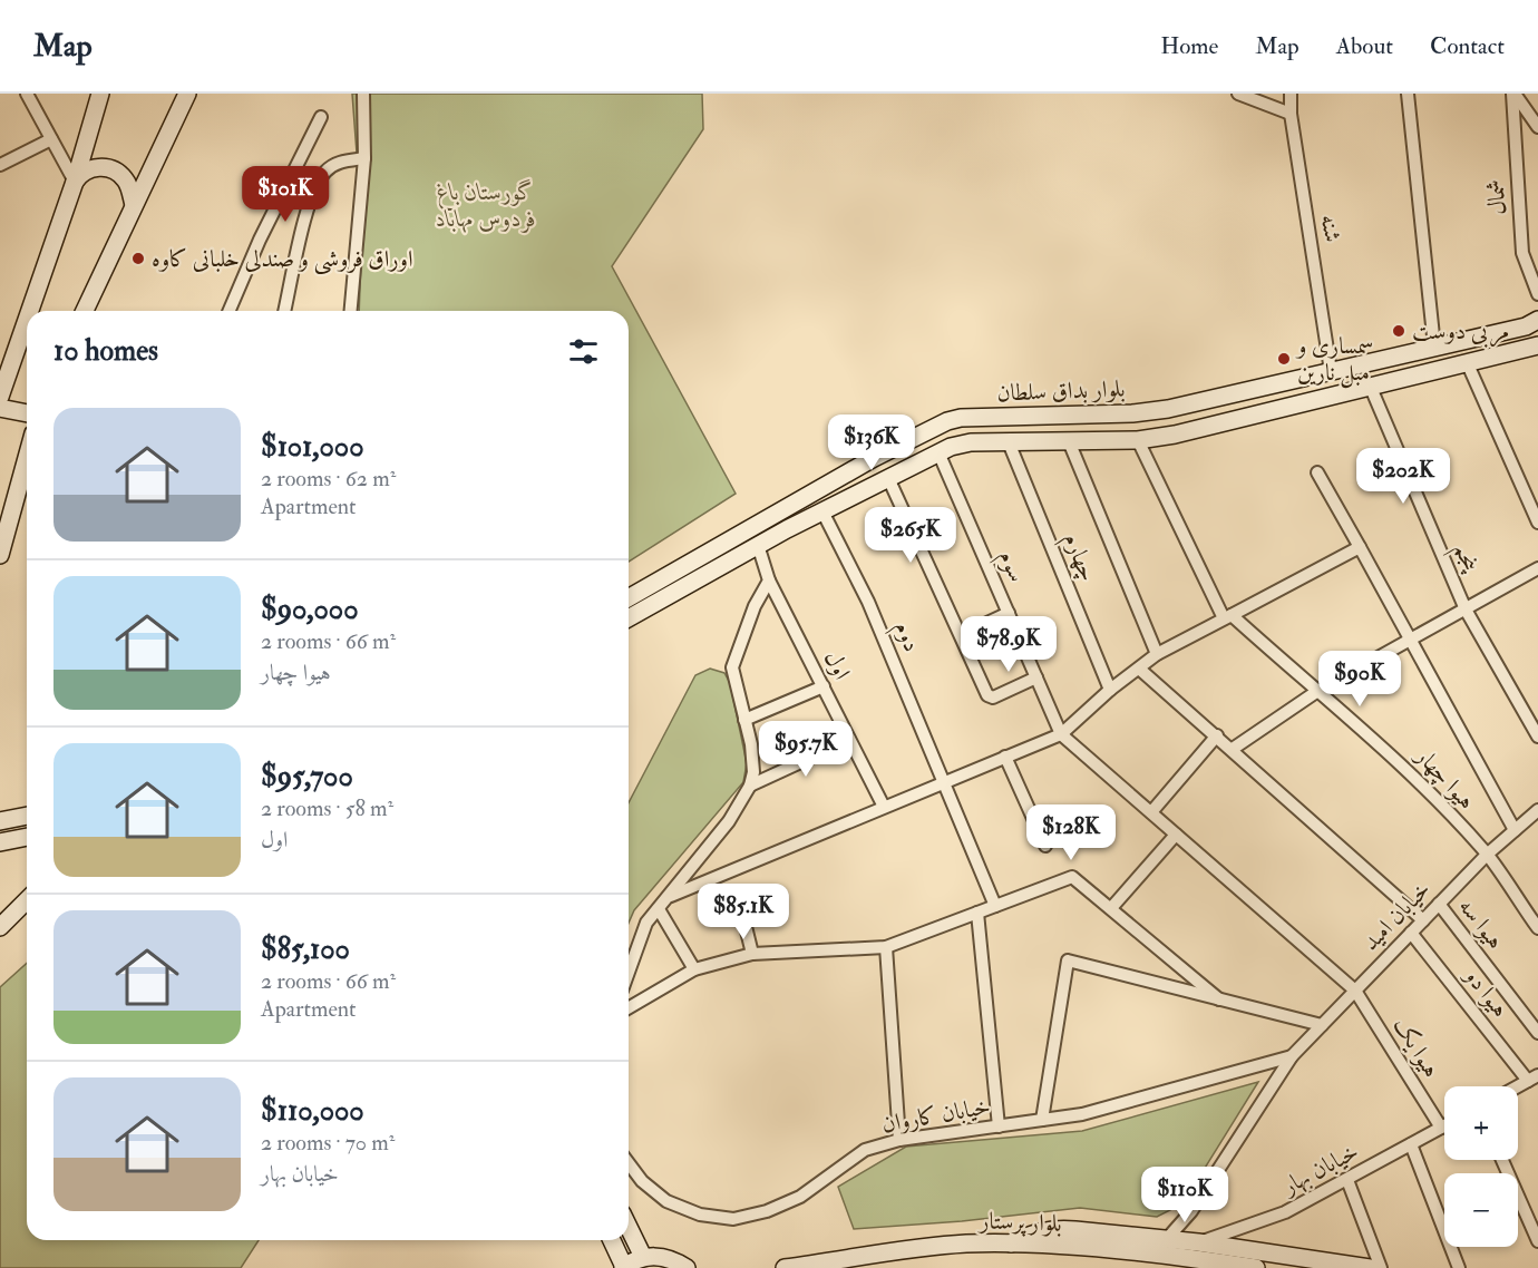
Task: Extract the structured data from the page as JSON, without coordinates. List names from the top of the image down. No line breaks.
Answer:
{"streets":{"main road":["بلوار بداق سلطان","بلوار پرستار"],"street":["شمال","شنه","چهارم","پنجم","سوم","دوم","اول","هیوا چهار","خیابان امید","هیوا سه","هیوا دو","هیوا یک","خیابان کاروان","خیابان بهار"]},"crossings":[["شنه","بلوار بداق سلطان"],["سوم","هیوا یک"],["هیوا چهار","خیابان امید"],["خیابان امید","هیوا سه"],["خیابان امید","هیوا دو"],["خیابان امید","هیوا یک"],["خیابان امید","خیابان کاروان"],["هیوا یک","خیابان بهار"]],"parks":["گورستان باغ فردوس مهاباد"],"places":["اوراق فروشی و صندلی خلبانی کاوه","مربی دوست","سمساری و مبل نارین"],"page":{"header":"Map","nav":["Home","Map","About","Contact"],"price":["$101K","$136K","$202K","$265K","$78.9K","$90K","$95.7K","$128K","$85.1K","$110K"],"heading":"10 homes","list":[{"name":"$101,000","note":"2 rooms · 62 m² · Apartment"},{"name":"$90,000","note":"2 rooms · 66 m² · هیوا چهار"},{"name":"$95,700","note":"2 rooms · 58 m² · اول"},{"name":"$85,100","note":"2 rooms · 66 m² · Apartment"},{"name":"$110,000","note":"2 rooms · 70 m² · خیابان بهار"}],"map_buttons":["+","−"]}}
